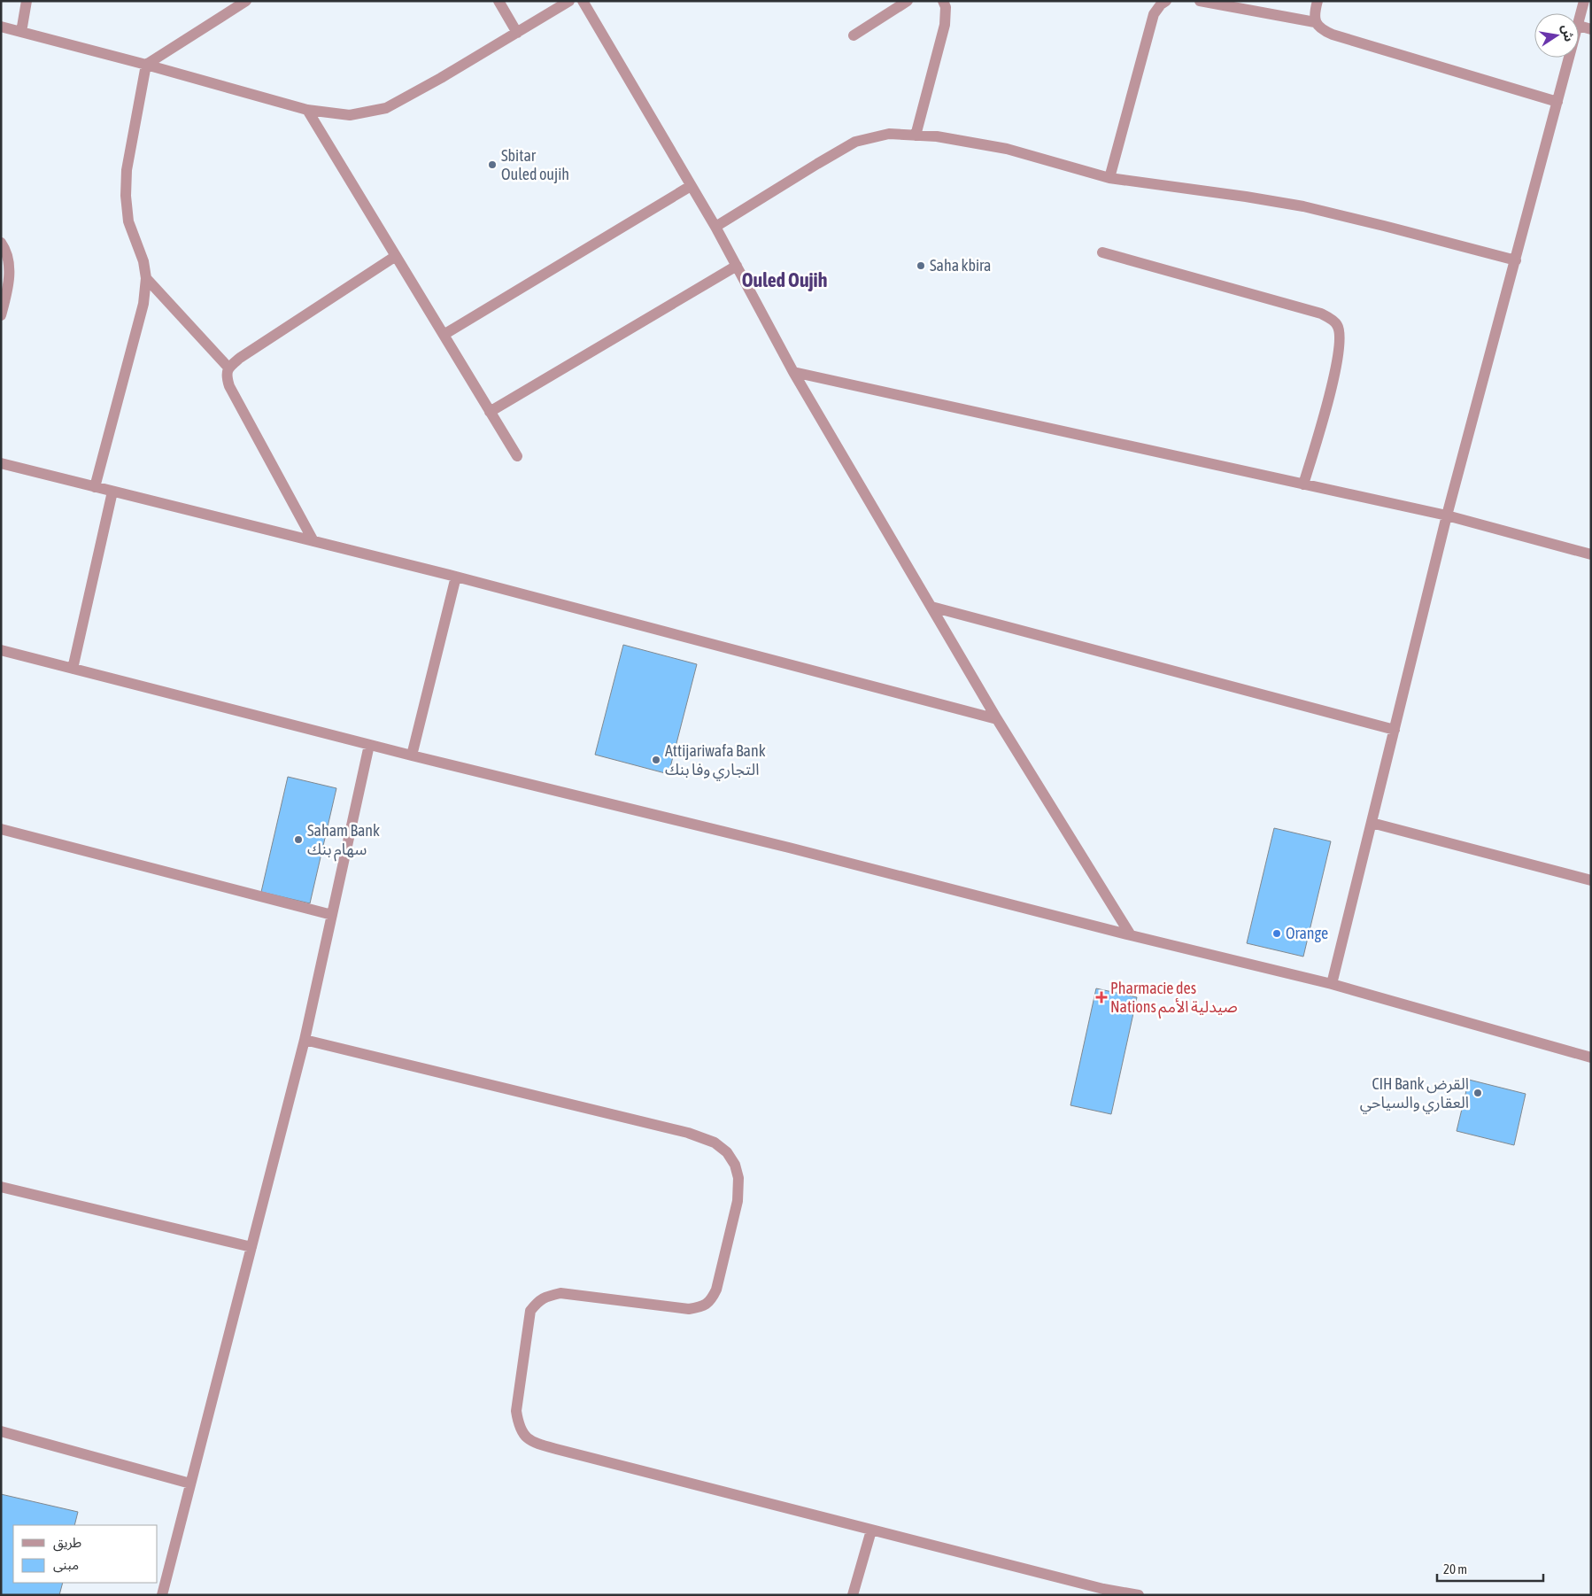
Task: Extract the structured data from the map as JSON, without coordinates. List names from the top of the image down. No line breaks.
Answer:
{"districts":["Ouled Oujih"],"places":{"other":["Sbitar Ouled oujih","Saha kbira","Attijariwafa Bank التجاري وفا بنك","Saham Bank سهام بنك","Orange","CIH Bank القرض العقاري والسياحي"],"health":["Pharmacie des Nations صيدلية الأمم"]},"legend":["طريق","مبنى"],"scale_bar":"20 m","north":"right"}
